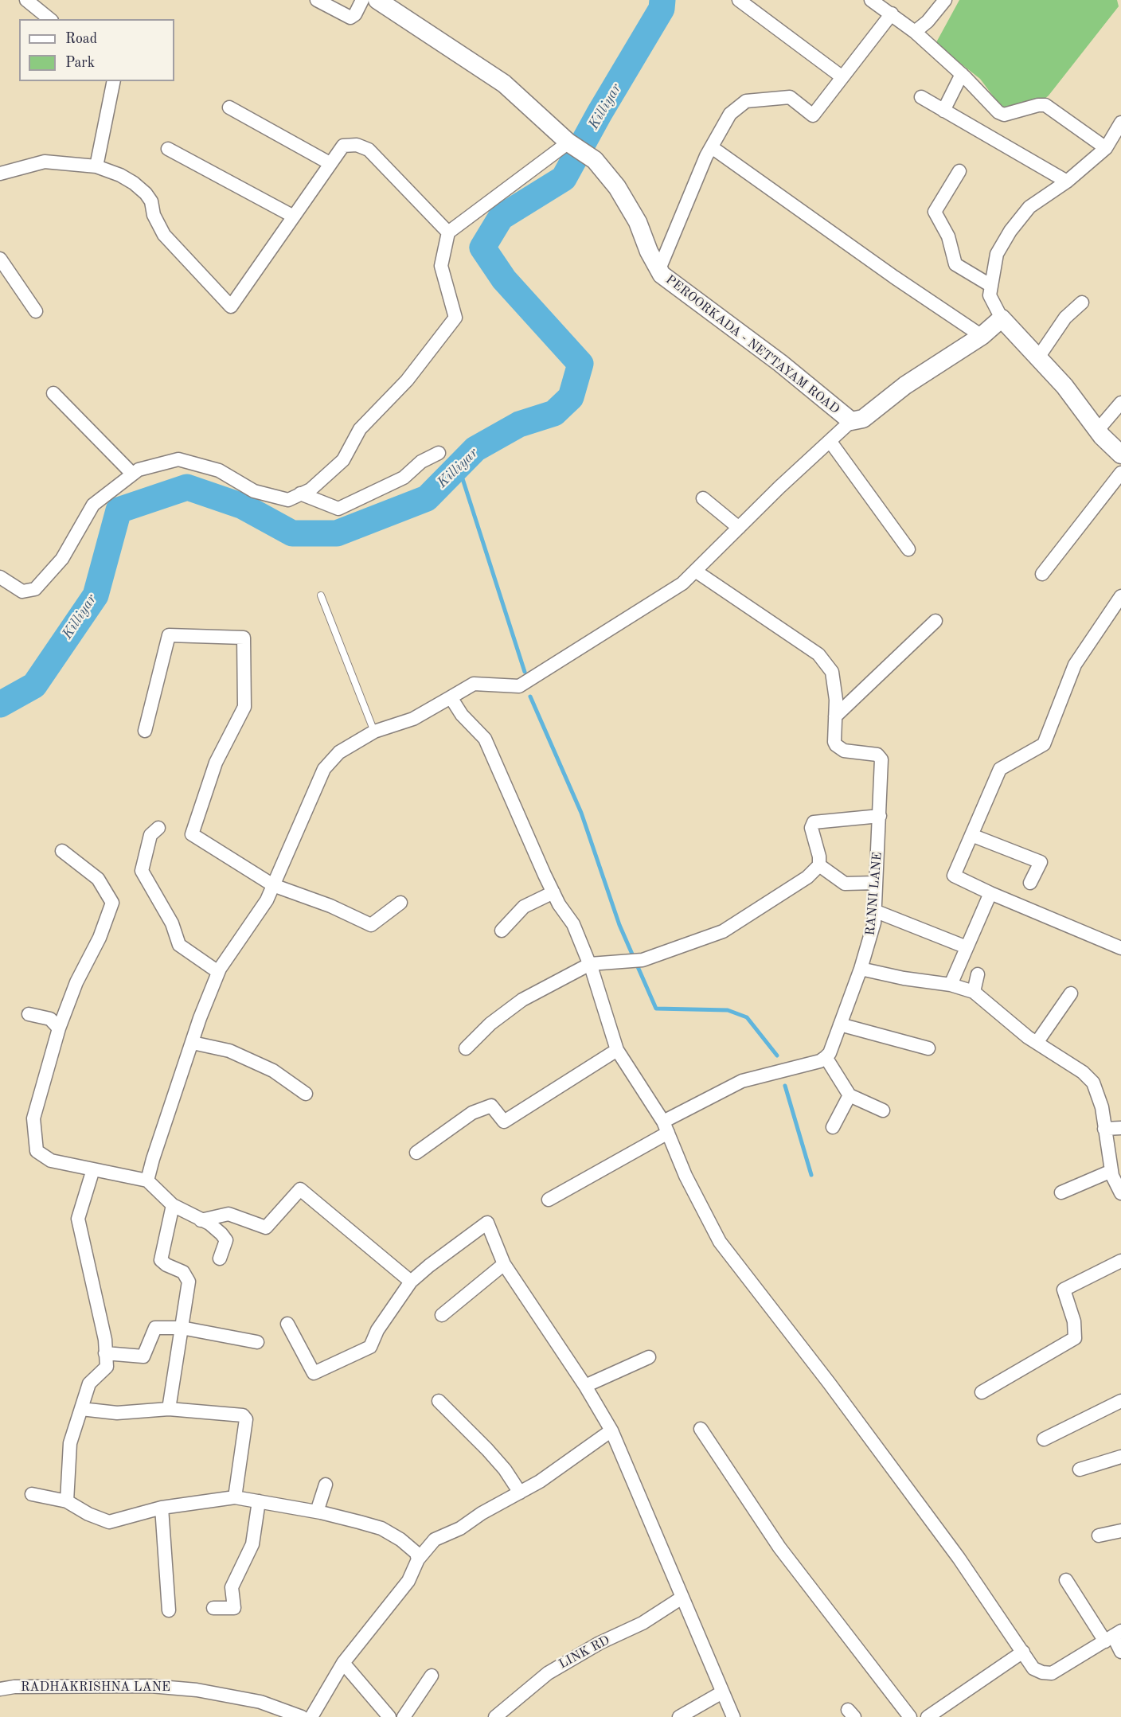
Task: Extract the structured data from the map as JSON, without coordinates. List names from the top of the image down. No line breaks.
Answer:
{"streets":{"street":["PEROORKADA - NETTAYAM ROAD","RANNI LANE","LINK RD","RADHAKRISHNA LANE"]},"water":["Killiyar"],"legend":["Road","Park"]}
